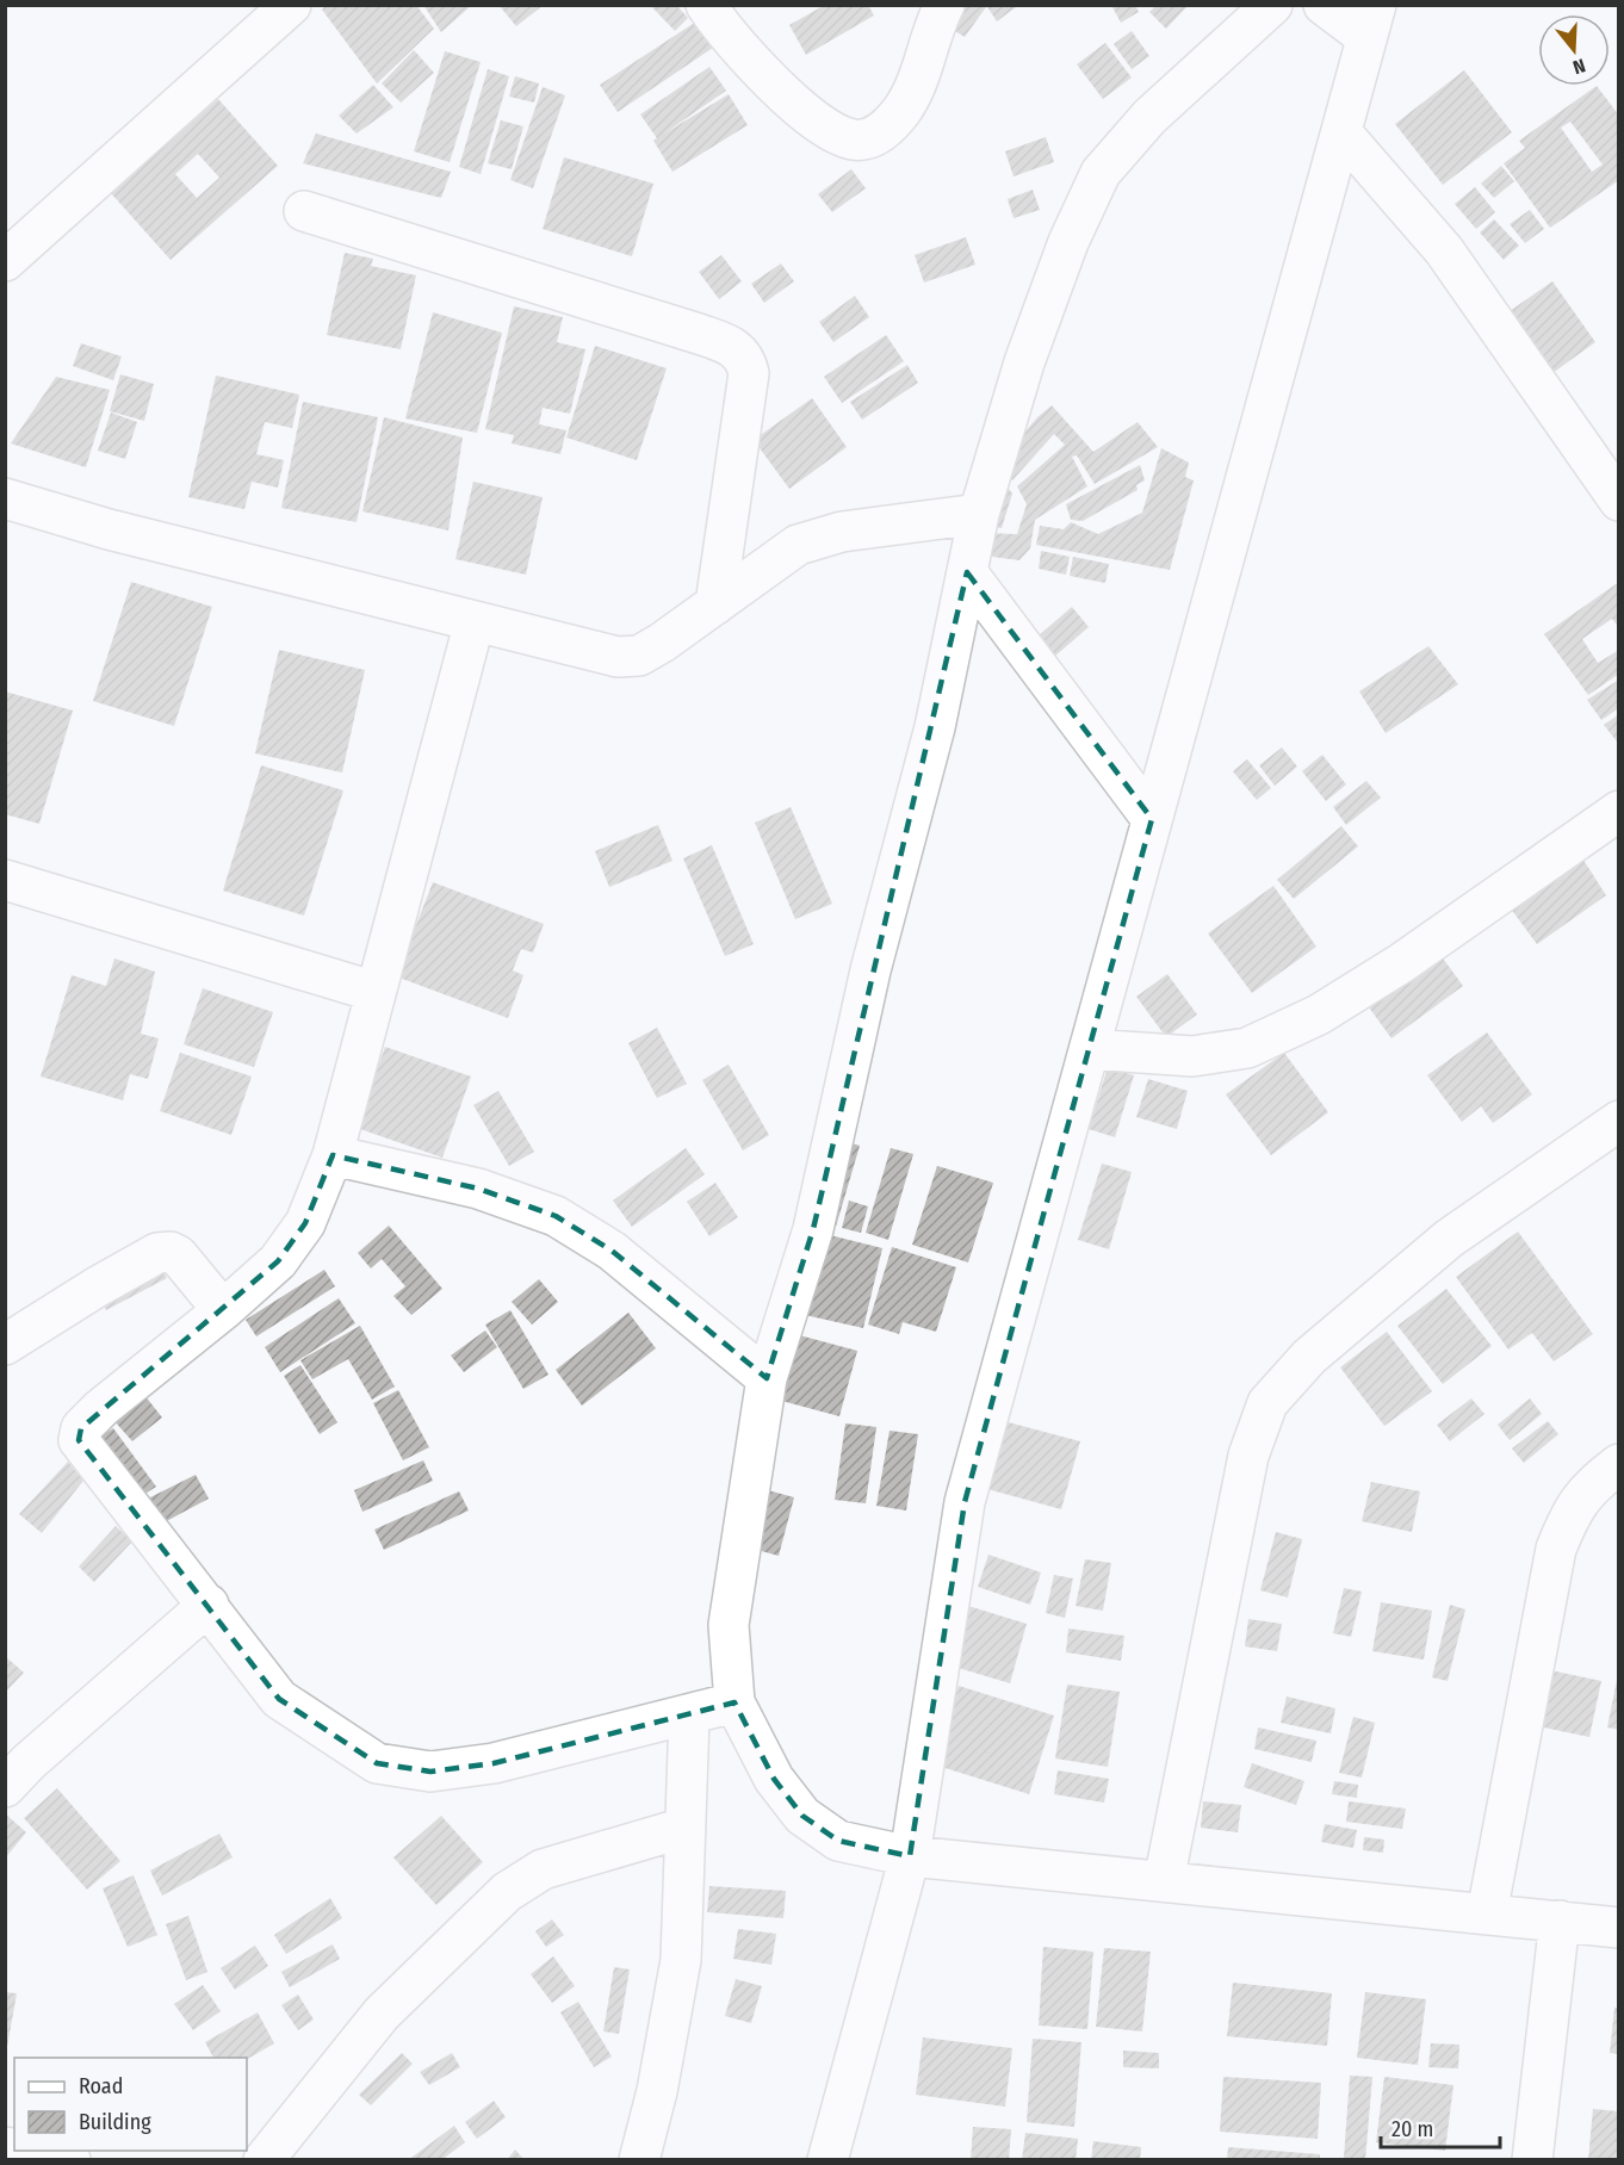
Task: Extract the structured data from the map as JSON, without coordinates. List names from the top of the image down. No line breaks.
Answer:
{"legend":["Road","Building"],"scale_bar":"20 m","north":"bottom"}
